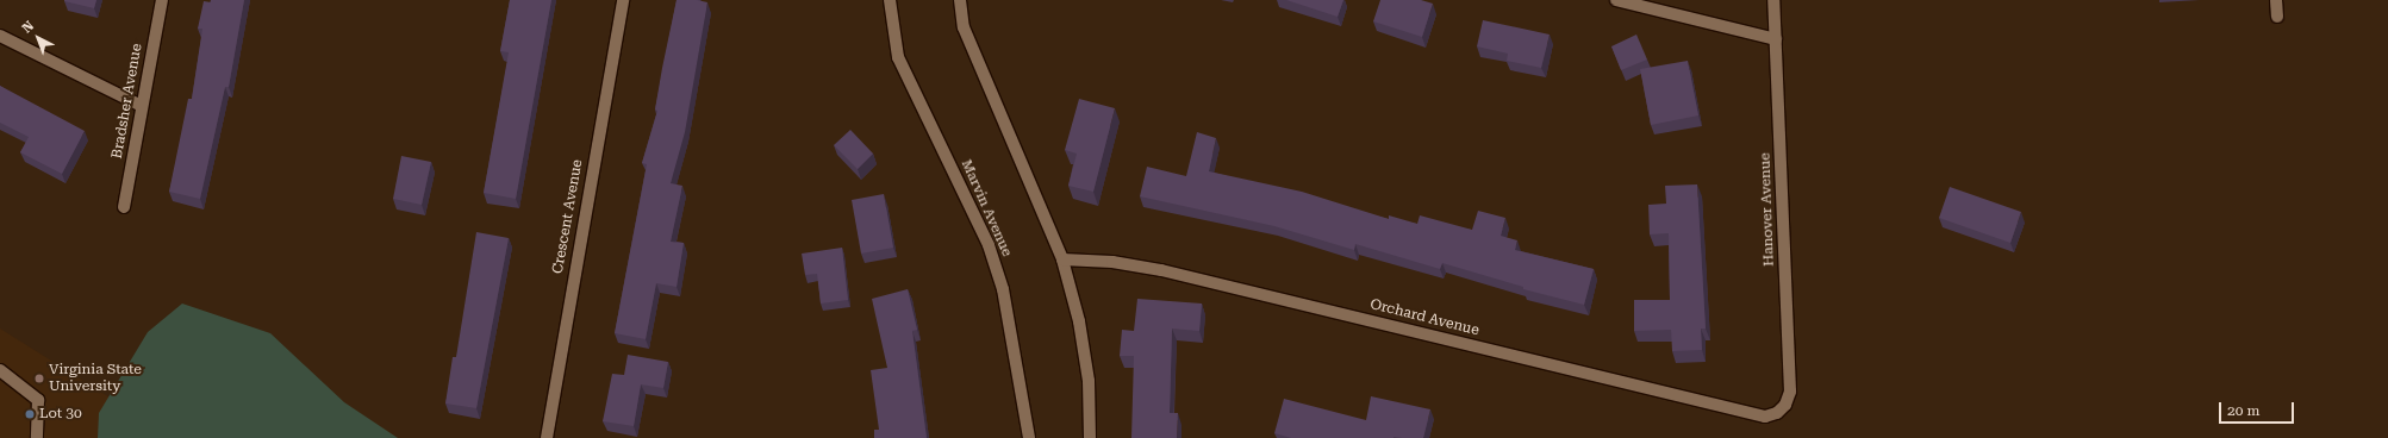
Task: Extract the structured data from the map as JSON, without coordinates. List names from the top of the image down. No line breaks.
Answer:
{"streets":{"street":["Bradsher Avenue","Marvin Avenue","Hanover Avenue","Crescent Avenue","Orchard Avenue"]},"crossings":[["Hanover Avenue","Orchard Avenue"]],"places":["Virginia State University","Lot 30"],"scale_bar":"20 m","north":"top left"}
